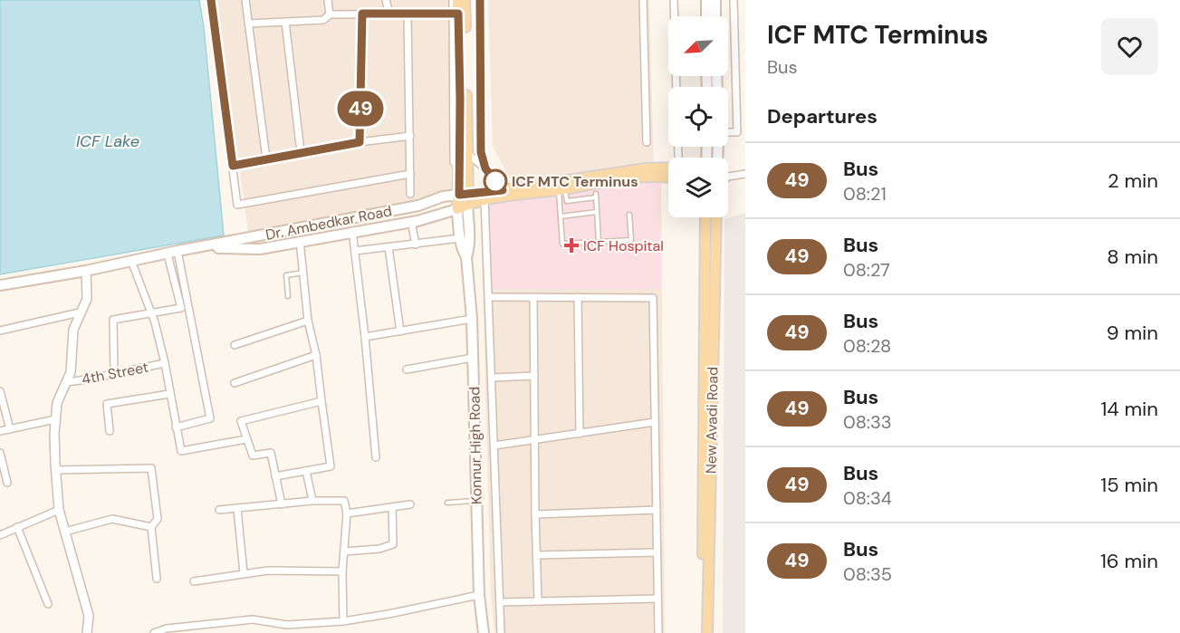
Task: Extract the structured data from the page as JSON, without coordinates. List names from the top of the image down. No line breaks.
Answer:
{"streets":{"main road":["Dr. Ambedkar Road","New Avadi Road","Konnur High Road"],"street":["4th Street"]},"crossings":[["Dr. Ambedkar Road","Konnur High Road"]],"water":["ICF Lake"],"places":{"other":["ICF MTC Terminus"],"health":["ICF Hospital"]},"lines":["bus line 49"],"north":"bottom left","page":{"on_map":"49","heading":[["ICF MTC Terminus","Bus"],"Departures"],"list":[{"mark":"49","name":"Bus","note":"08:21","value":"2 min"},{"mark":"49","name":"Bus","note":"08:27","value":"8 min"},{"mark":"49","name":"Bus","note":"08:28","value":"9 min"},{"mark":"49","name":"Bus","note":"08:33","value":"14 min"},{"mark":"49","name":"Bus","note":"08:34","value":"15 min"},{"mark":"49","name":"Bus","note":"08:35","value":"16 min"}]}}
